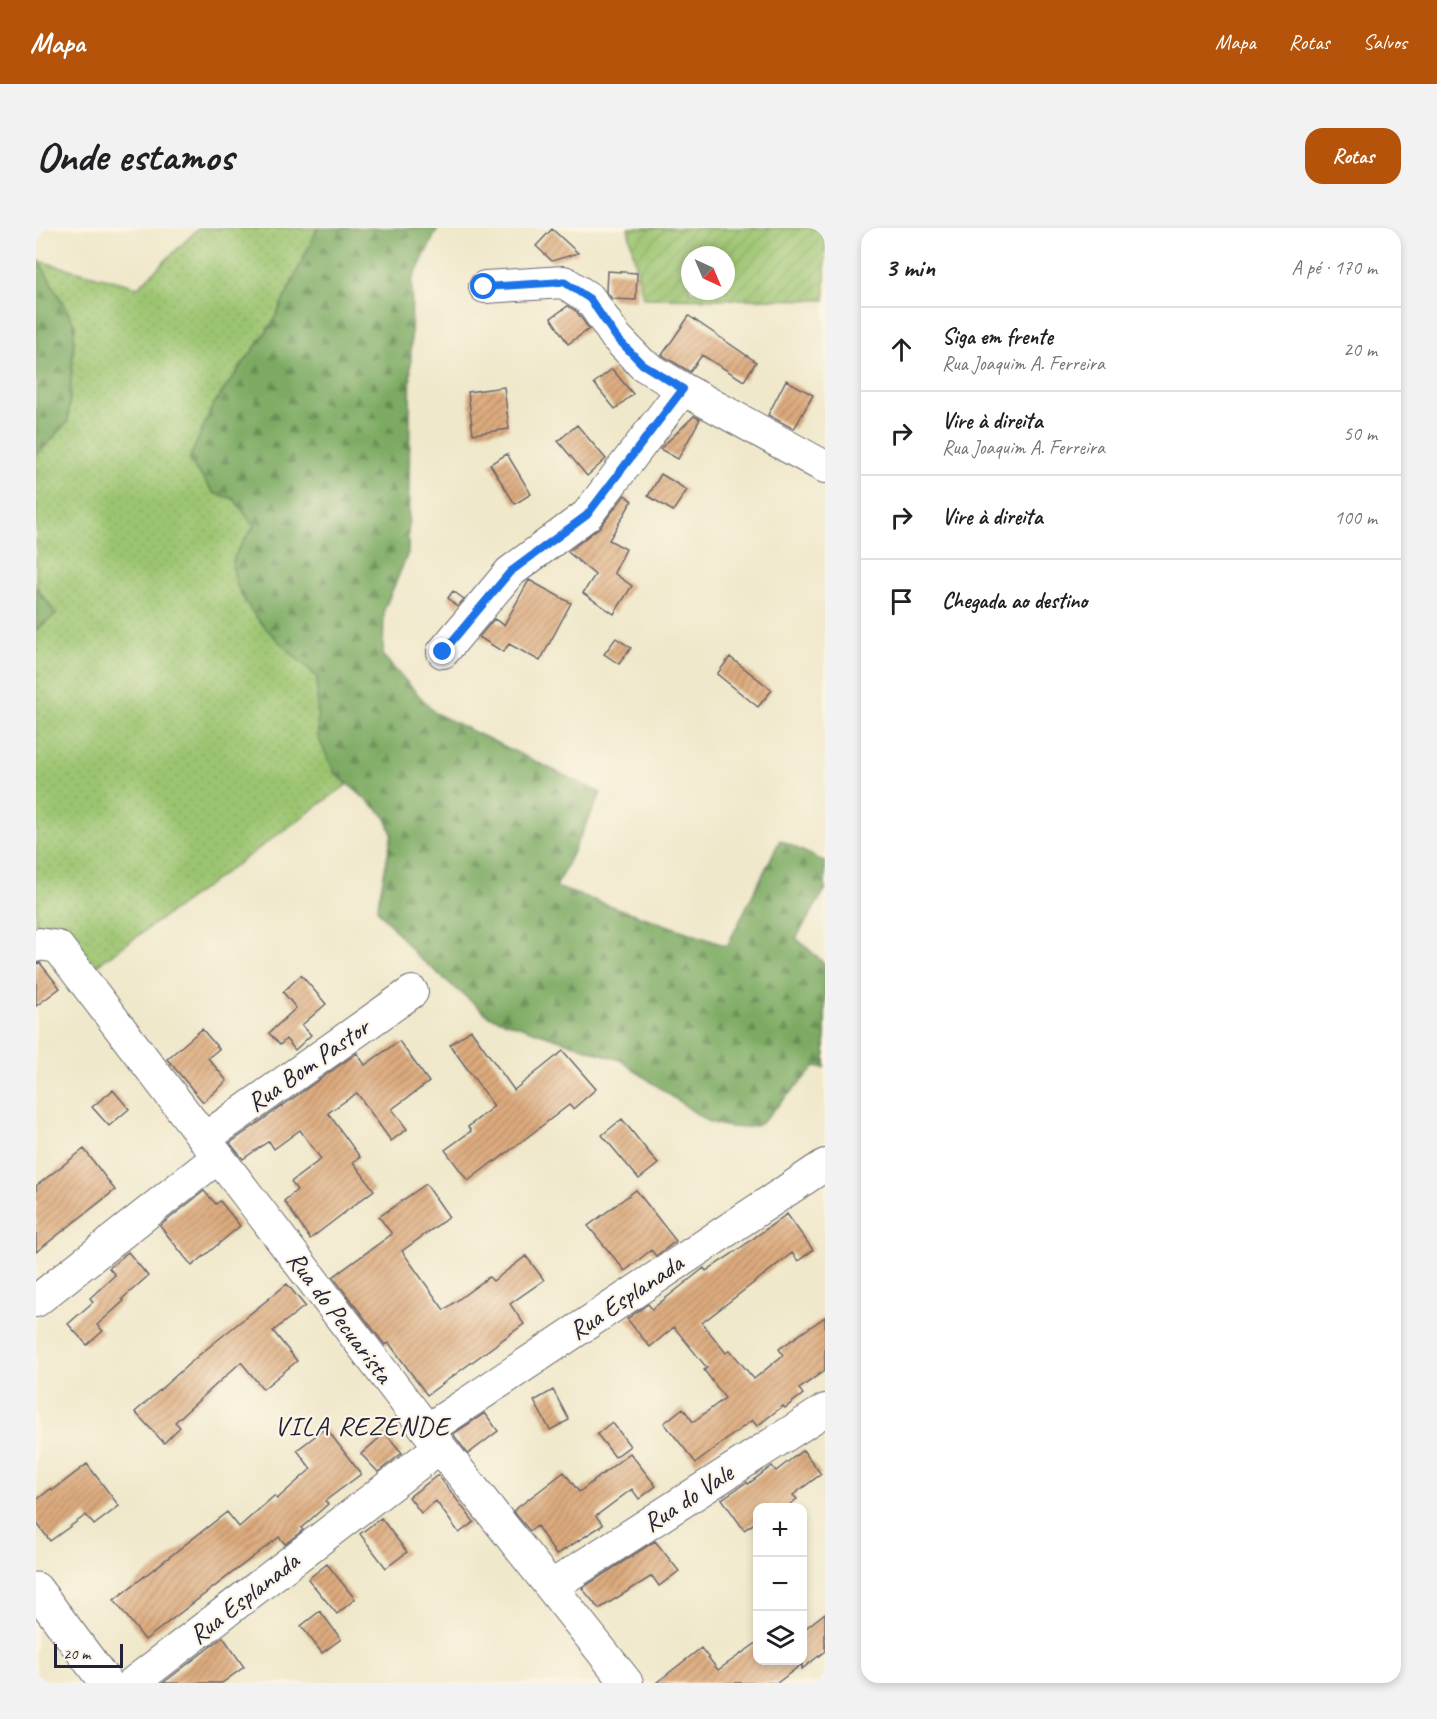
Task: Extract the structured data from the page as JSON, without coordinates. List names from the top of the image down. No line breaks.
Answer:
{"streets":{"street":["Rua Bom Pastor","Rua Esplanada","Rua do Pecuarista","Rua do Vale"]},"crossings":[["Rua Bom Pastor","Rua do Pecuarista"],["Rua Esplanada","Rua do Pecuarista"],["Rua do Pecuarista","Rua do Vale"]],"districts":["VILA REZENDE"],"scale_bar":"20 m","north":"bottom right","page":{"header":"Mapa","nav":["Mapa","Rotas","Salvos"],"buttons":"Rotas","title":"Onde estamos","heading":["3 min","A pé · 170 m"],"list":[["Siga em frente","Rua Joaquim A. Ferreira","20 m"],["Vire à direita","Rua Joaquim A. Ferreira","50 m"],["Vire à direita","100 m"],"Chegada ao destino"],"map_buttons":["+","−"],"scale":"20 m"}}
